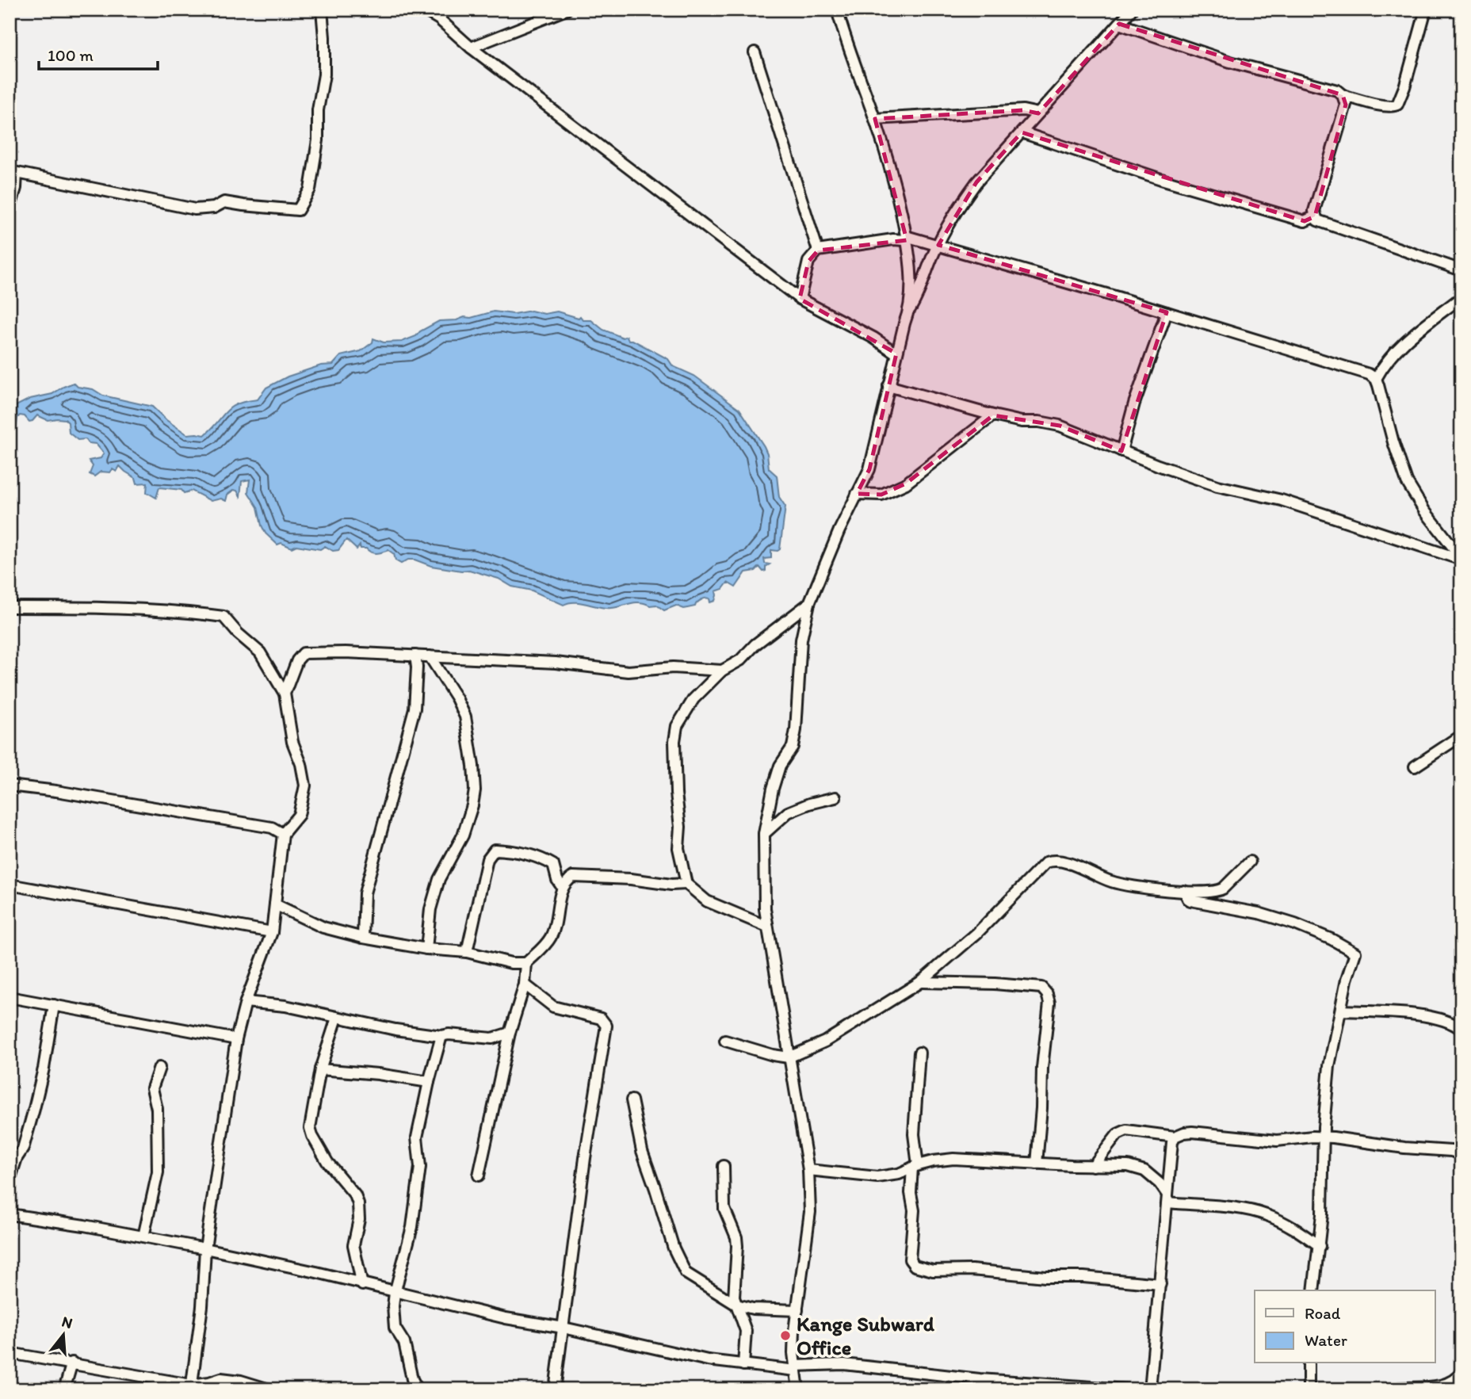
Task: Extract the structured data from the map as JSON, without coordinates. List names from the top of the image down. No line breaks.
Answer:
{"places":["Kange Subward Office"],"legend":["Road","Water"],"scale_bar":"100 m","north":"top"}
